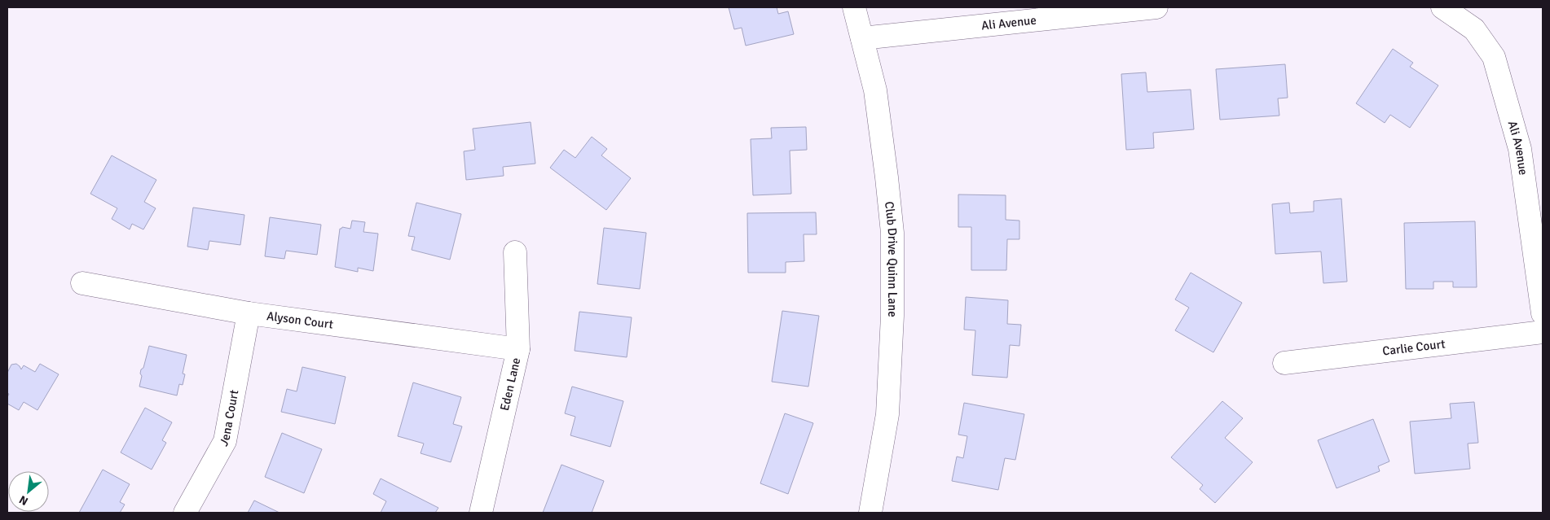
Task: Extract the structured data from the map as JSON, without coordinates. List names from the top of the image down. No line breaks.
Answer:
{"streets":{"street":["Ali Avenue","Club Drive Quinn Lane","Alyson Court","Carlie Court","Eden Lane","Jena Court"]},"crossings":[["Ali Avenue","Club Drive Quinn Lane"],["Alyson Court","Eden Lane"],["Alyson Court","Jena Court"]],"north":"bottom left"}
